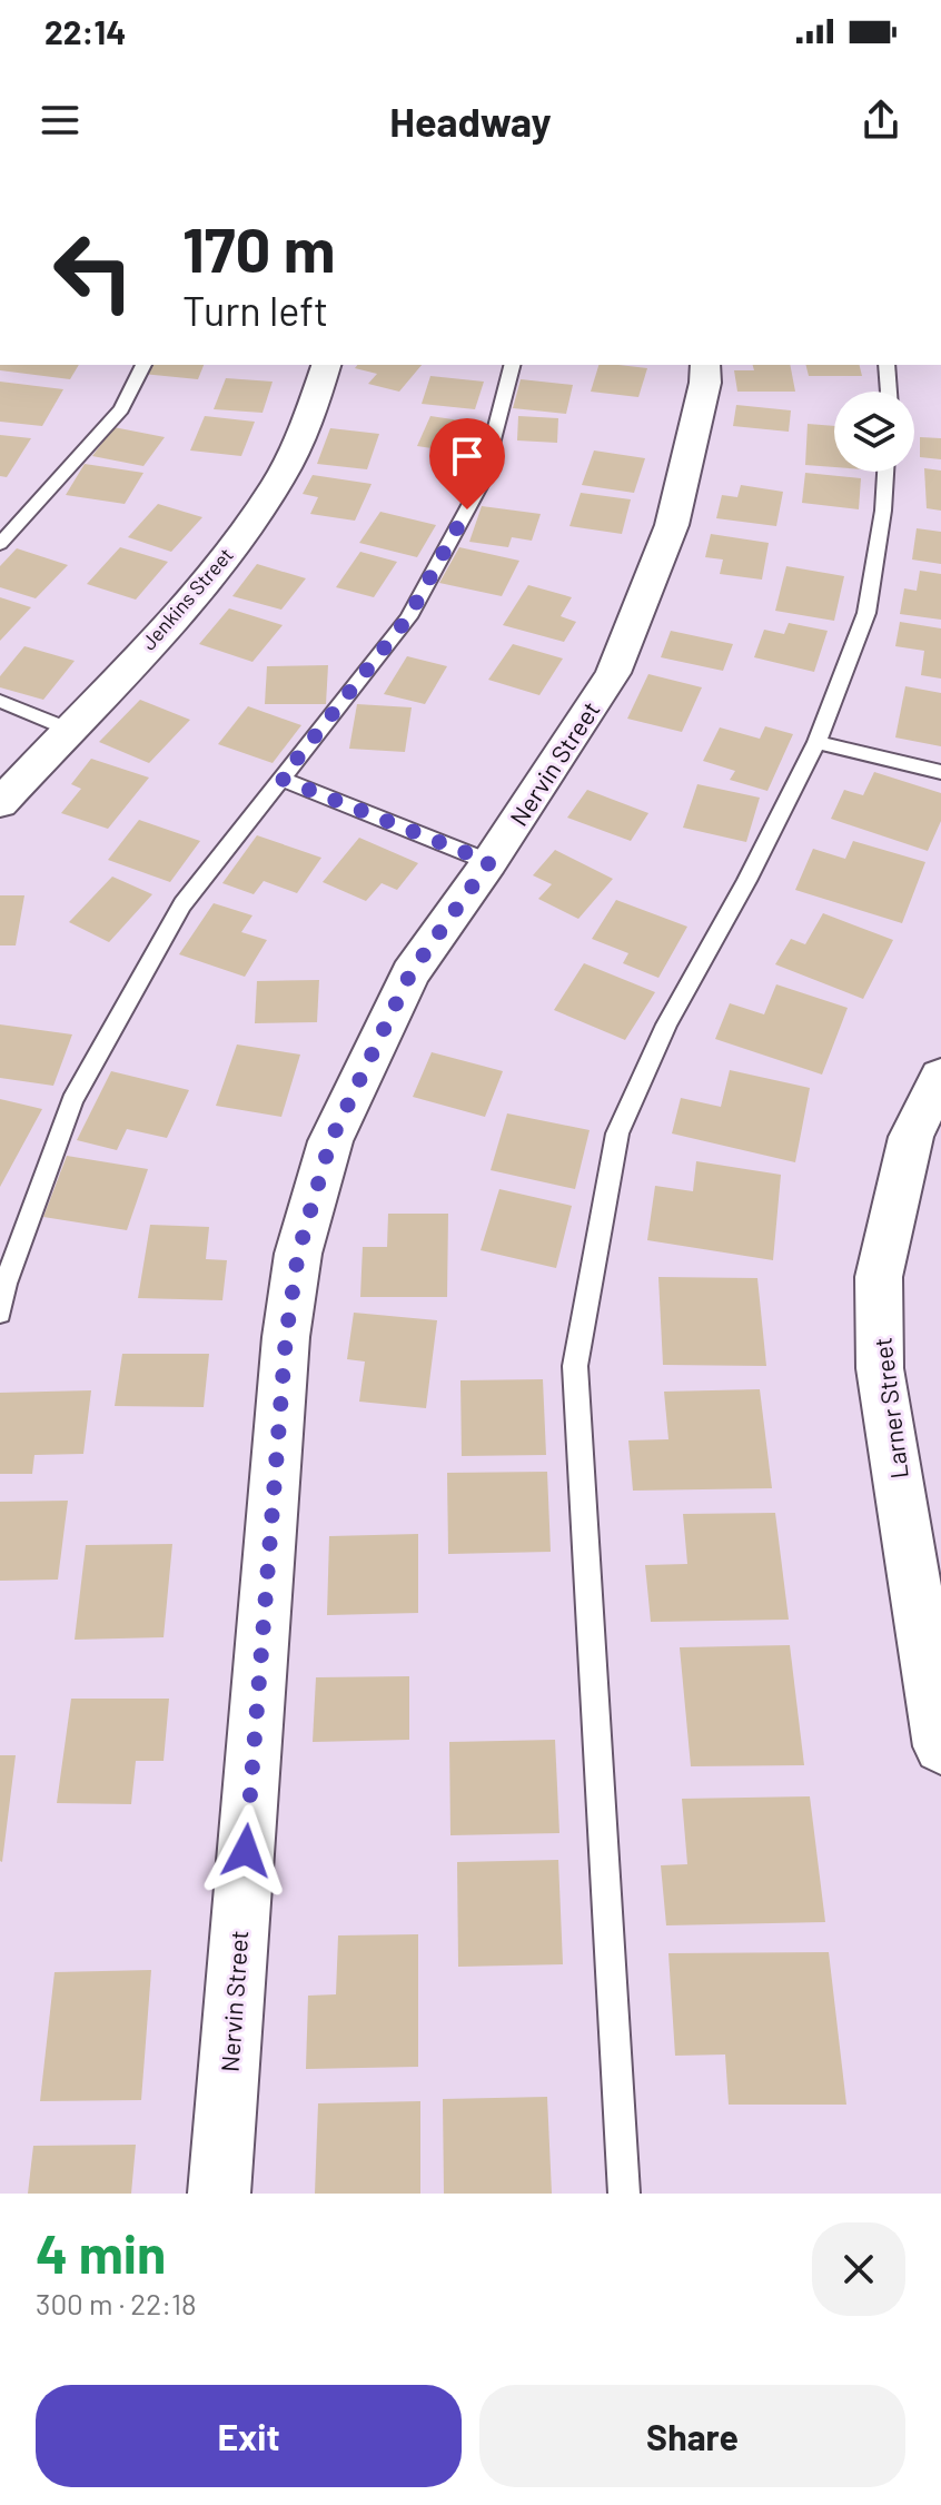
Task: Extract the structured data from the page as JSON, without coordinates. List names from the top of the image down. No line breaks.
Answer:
{"streets":{"street":["Jenkins Street","Nervin Street","Larner Street"]},"page":{"status":"22:14","header":"Headway","turn":["170 m","Turn left"],"heading":["4 min","300 m · 22:18"],"buttons":["Exit","Share"]}}
